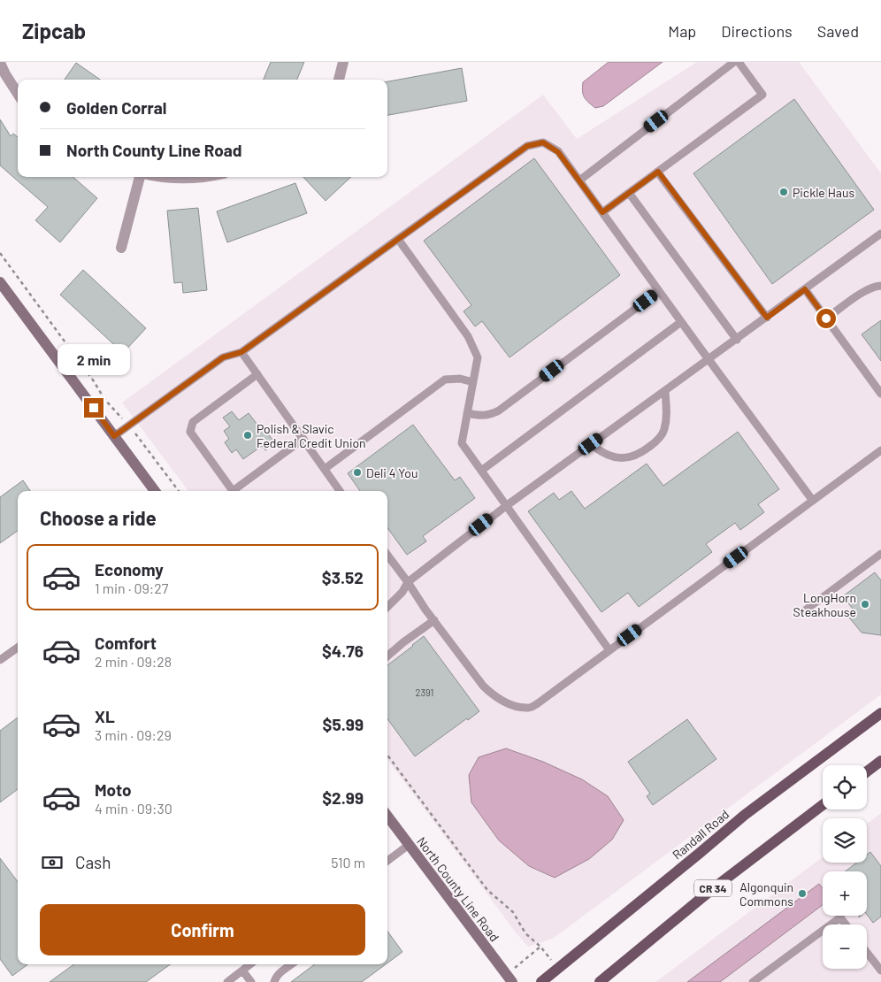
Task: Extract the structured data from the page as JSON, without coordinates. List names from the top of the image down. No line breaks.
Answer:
{"streets":{"main road":["Randall Road","CR 34"],"street":["North County Line Road"]},"places":["Pickle Haus","Polish & Slavic Federal Credit Union","Deli 4 You","LongHorn Steakhouse","Algonquin Commons"],"house_numbers":["2391"],"page":{"header":"Zipcab","nav":["Map","Directions","Saved"],"banner":["Golden Corral","North County Line Road"],"bubble":"2 min","heading":"Choose a ride","list":[{"name":"Economy","note":"1 min · 09:27","value":"$3.52"},{"name":"Comfort","note":"2 min · 09:28","value":"$4.76"},{"name":"XL","note":"3 min · 09:29","value":"$5.99"},{"name":"Moto","note":"4 min · 09:30","value":"$2.99"}],"map_buttons":["+","−"],"pay":["Cash","510 m"],"buttons":"Confirm"}}
